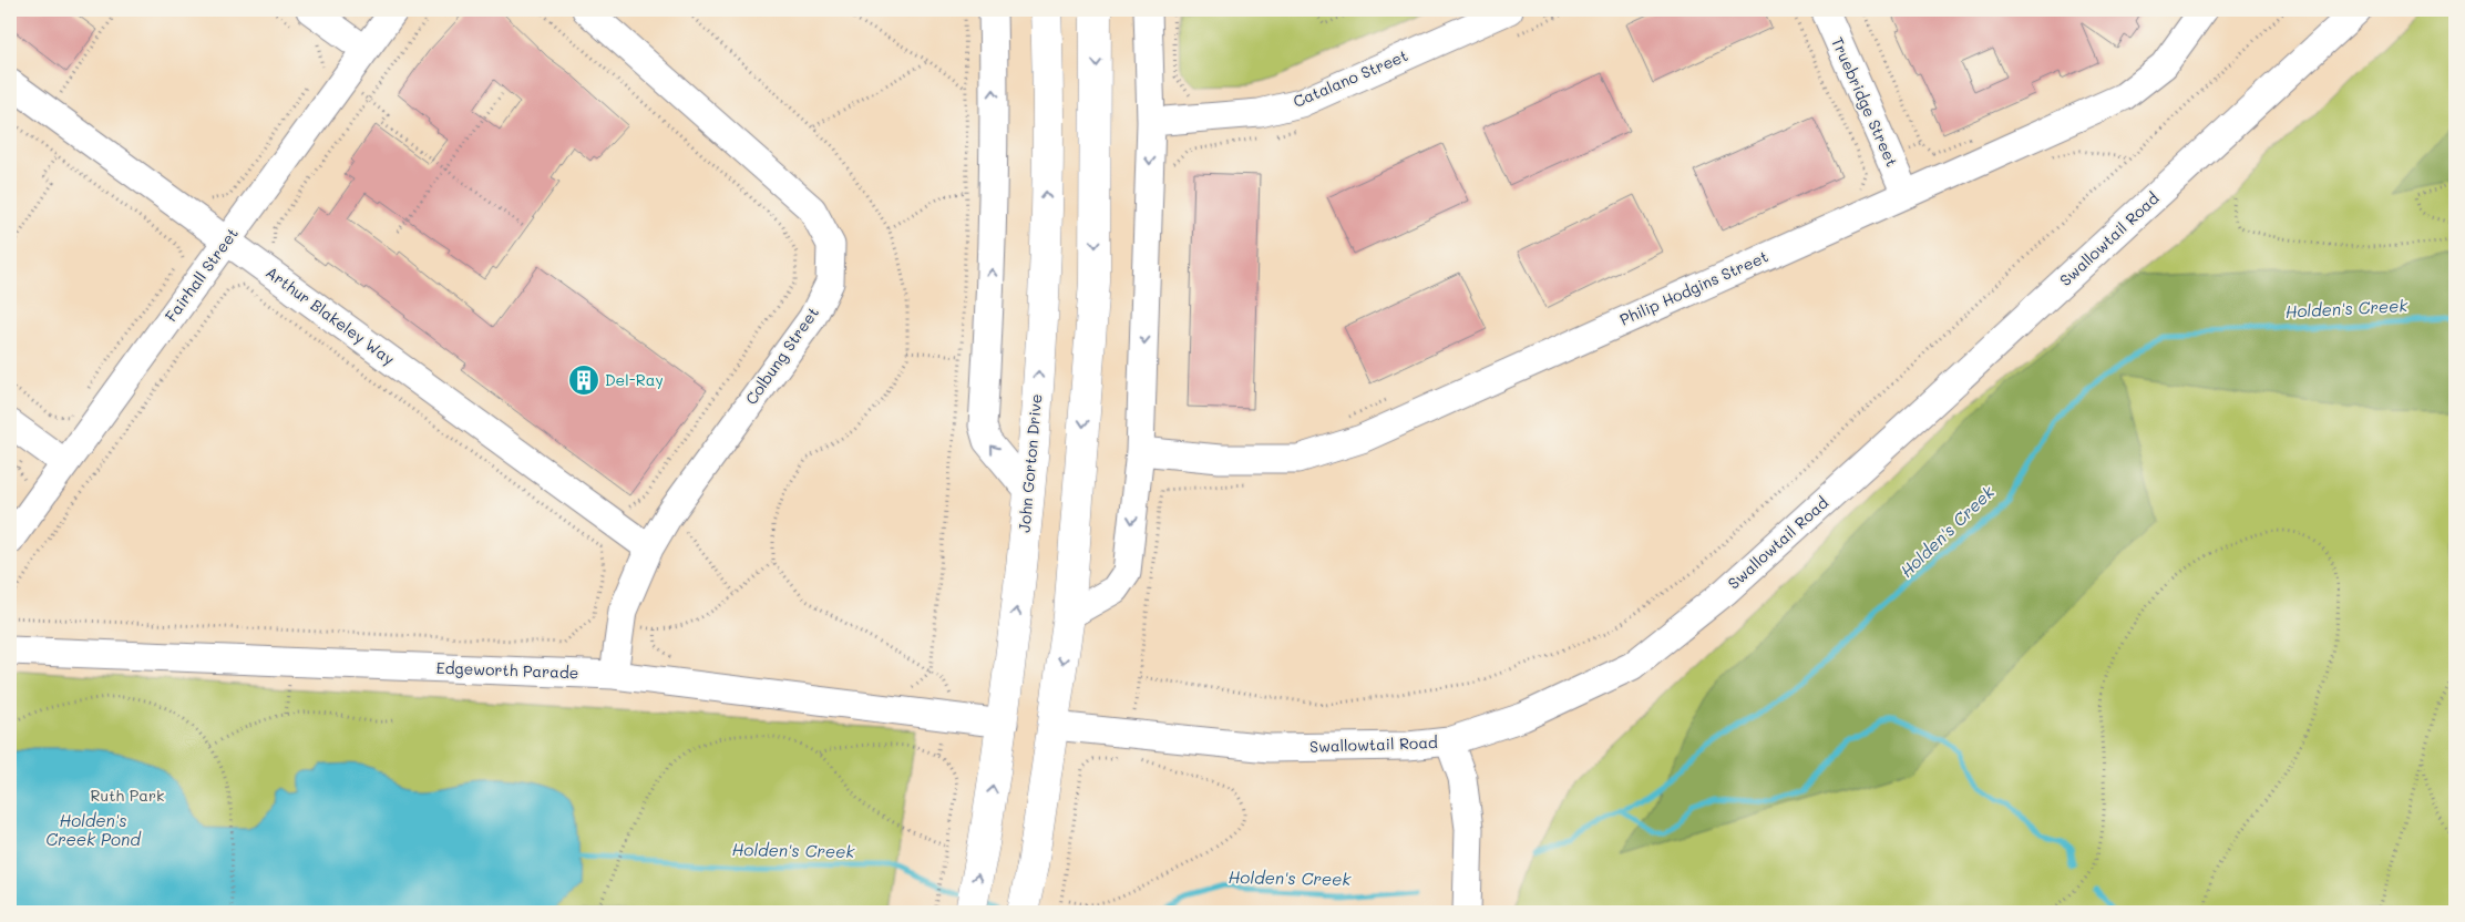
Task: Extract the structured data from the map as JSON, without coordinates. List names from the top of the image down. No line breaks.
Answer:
{"streets":{"main road":["John Gorton Drive"],"street":["Catalano Street","Truebridge Street","Swallowtail Road","Fairhall Street","Philip Hodgins Street","Arthur Blakeley Way","Colbung Street","Edgeworth Parade"]},"crossings":[["Truebridge Street","Philip Hodgins Street"],["Fairhall Street","Arthur Blakeley Way"],["Arthur Blakeley Way","Colbung Street"],["Colbung Street","Edgeworth Parade"],["John Gorton Drive","Edgeworth Parade"]],"water":["Holden's Creek","Holden's Creek Pond"],"parks":["Ruth Park"],"places":{"building":["Del-Ray"]}}
